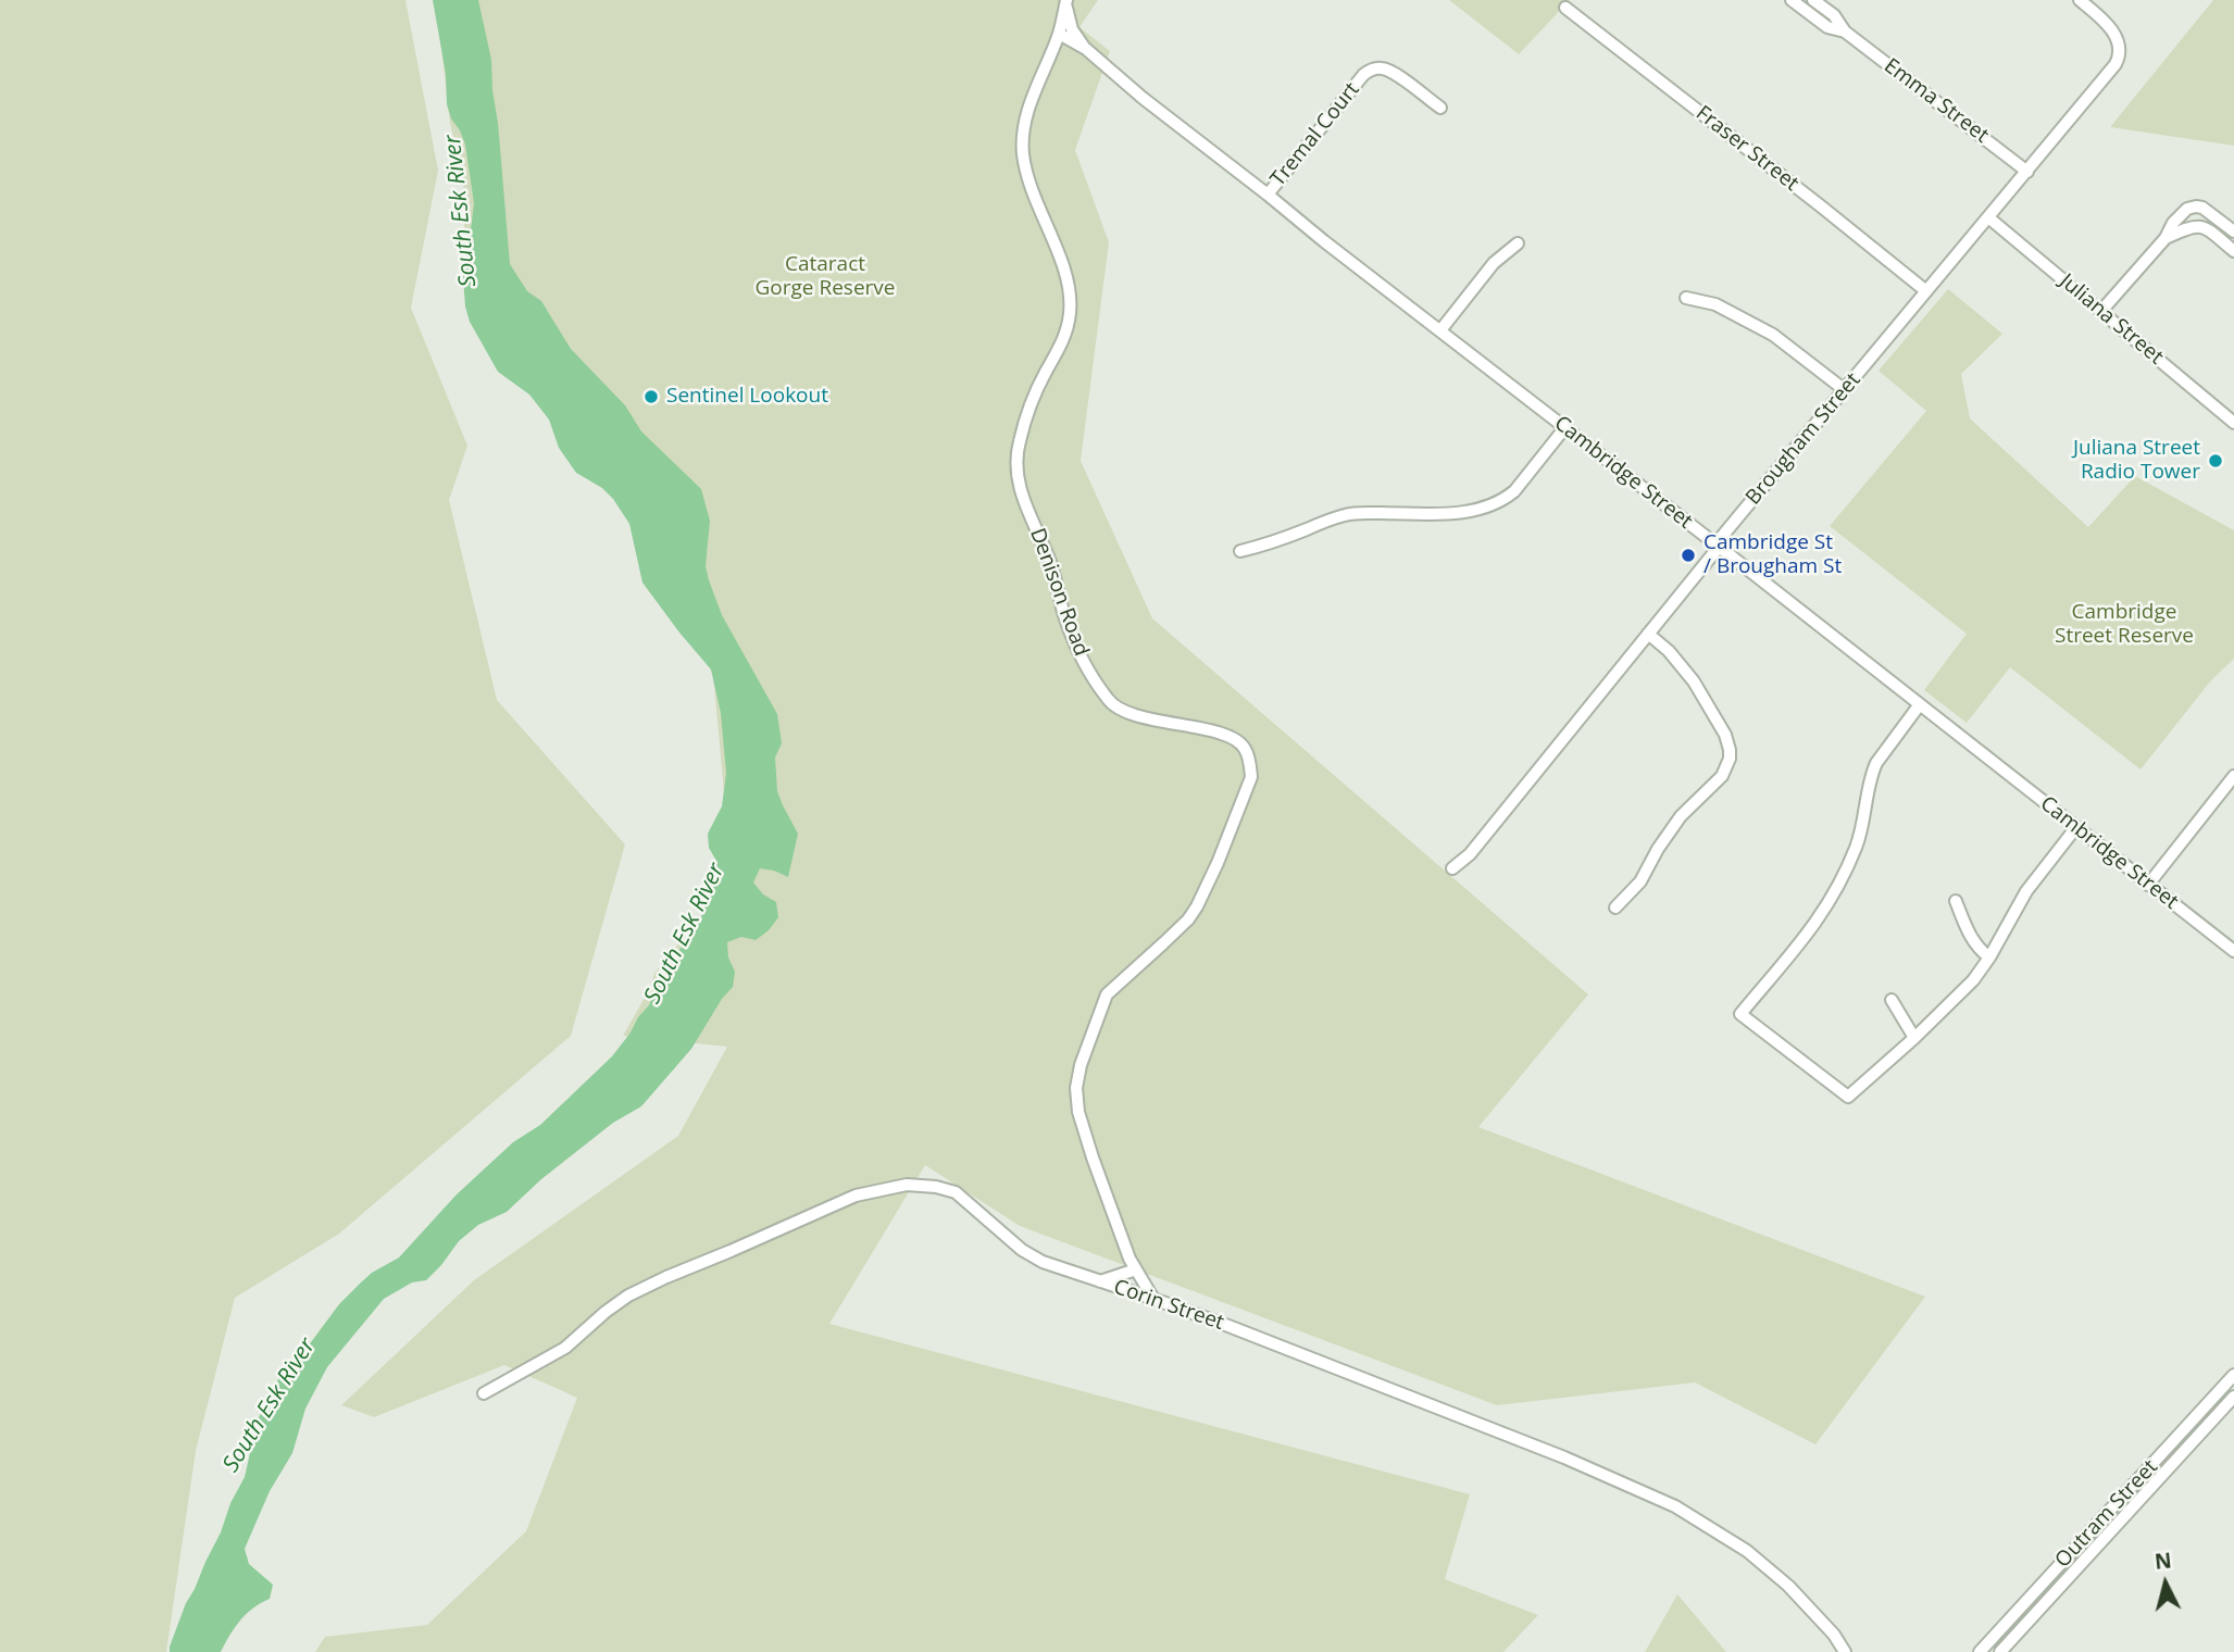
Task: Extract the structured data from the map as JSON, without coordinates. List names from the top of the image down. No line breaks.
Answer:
{"streets":{"street":["Emma Street","Tremal Court","Fraser Street","Juliana Street","Brougham Street","Cambridge Street","Denison Road","Corin Street","Outram Street"]},"crossings":[["Emma Street","Brougham Street"],["Tremal Court","Cambridge Street"],["Fraser Street","Brougham Street"],["Juliana Street","Brougham Street"],["Brougham Street","Cambridge Street"],["Cambridge Street","Denison Road"],["Denison Road","Corin Street"]],"water":["South Esk River"],"parks":["Cataract Gorge Reserve","Cambridge Street Reserve"],"places":["Sentinel Lookout","Juliana Street Radio Tower","Cambridge St / Brougham St"],"north":"top"}
